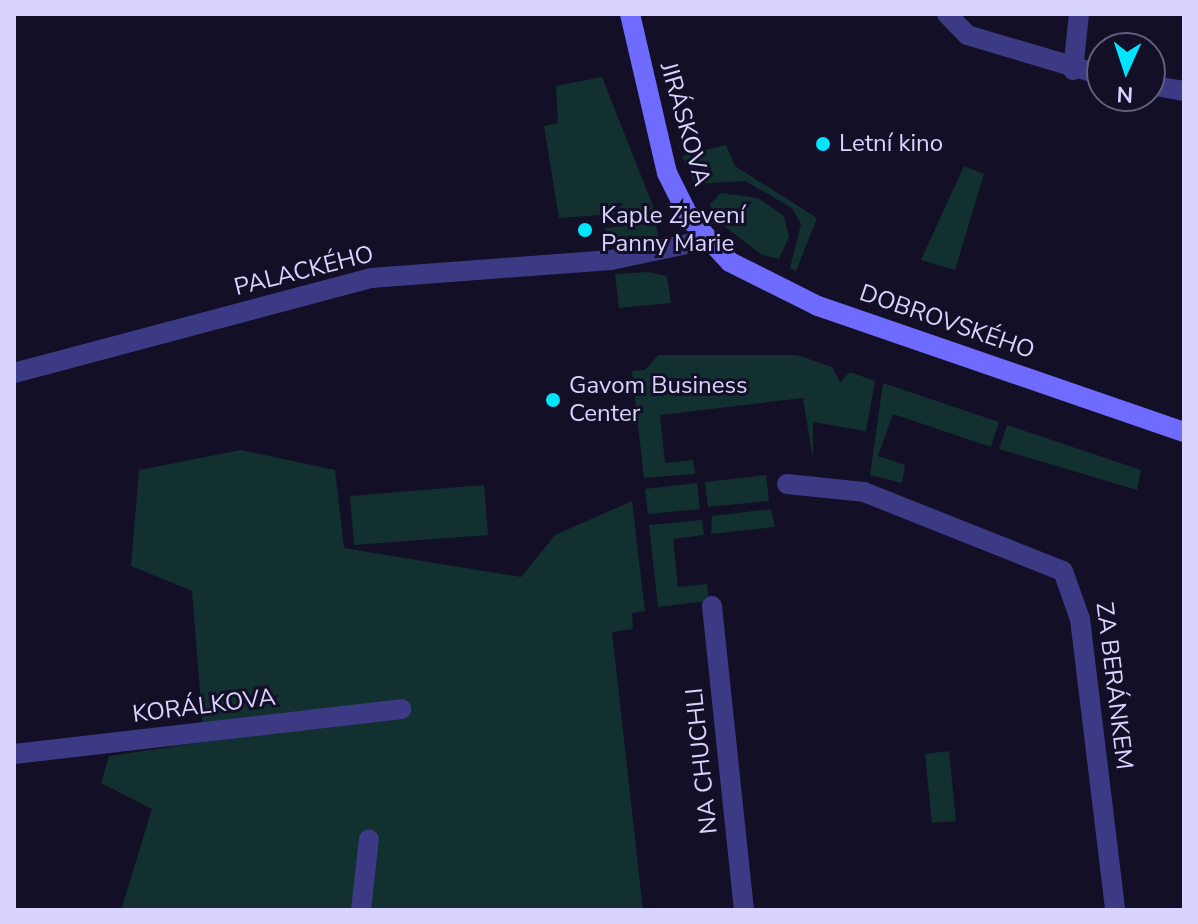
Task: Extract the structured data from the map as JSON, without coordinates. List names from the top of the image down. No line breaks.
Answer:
{"streets":{"main road":["JIRÁSKOVA","DOBROVSKÉHO"],"street":["PALACKÉHO","ZA BERÁNKEM","KORÁLKOVA","NA CHUCHLI"]},"crossings":[["JIRÁSKOVA","PALACKÉHO"],["JIRÁSKOVA","DOBROVSKÉHO"],["PALACKÉHO","DOBROVSKÉHO"]],"places":["Letní kino","Kaple Zjevení Panny Marie","Gavom Business Center"],"north":"bottom"}
